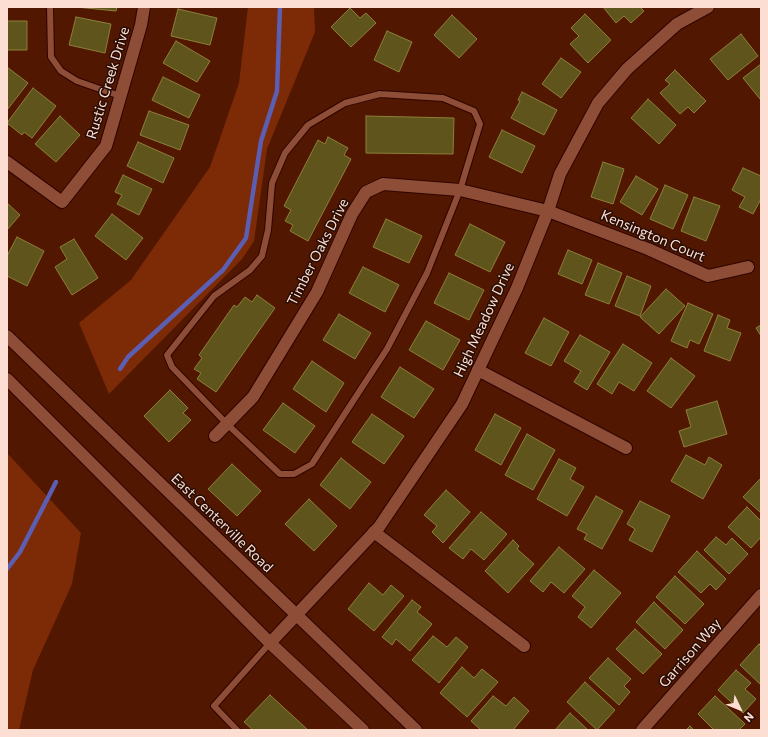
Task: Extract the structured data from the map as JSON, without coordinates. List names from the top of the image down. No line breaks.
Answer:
{"streets":{"street":["Rustic Creek Drive","Kensington Court","Timber Oaks Drive","High Meadow Drive","East Centerville Road","Garrison Way"]},"crossings":[["Kensington Court","Timber Oaks Drive"],["Kensington Court","High Meadow Drive"],["Timber Oaks Drive","High Meadow Drive"],["High Meadow Drive","East Centerville Road"]],"north":"bottom right"}
